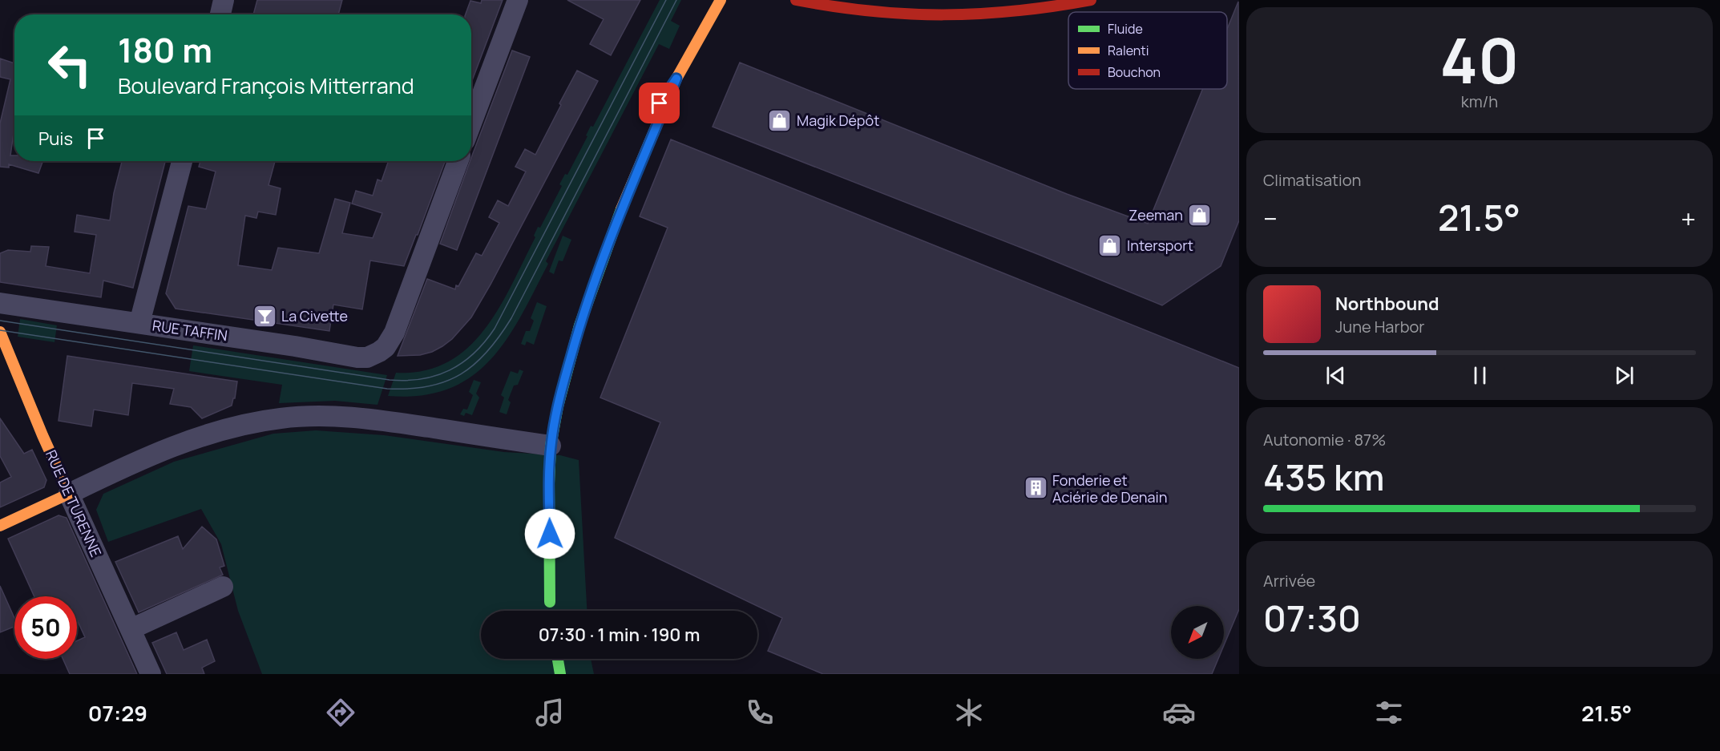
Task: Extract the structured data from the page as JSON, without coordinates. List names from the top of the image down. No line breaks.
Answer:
{"streets":{"main road":["RUE DE TURENNE"],"street":["RUE TAFFIN"]},"places":{"shop":["Magik Dépôt","Zeeman","Intersport"],"bar":["La Civette"],"building":["Fonderie et Aciérie de Denain"]},"legend":["Fluide","Ralenti","Bouchon"],"north":"bottom left","page":{"tile":[["40","km/h"],"Climatisation",["Autonomie · 87%","435 km"],["Arrivée","07:30"]],"turn":["180 m","Boulevard François Mitterrand"],"then":"Puis","heat":["−","21.5°","+"],"song":["Northbound","June Harbor"],"limit":"50","trip":"07:30 · 1 min · 190 m","tabs":["07:29","21.5°"]}}
